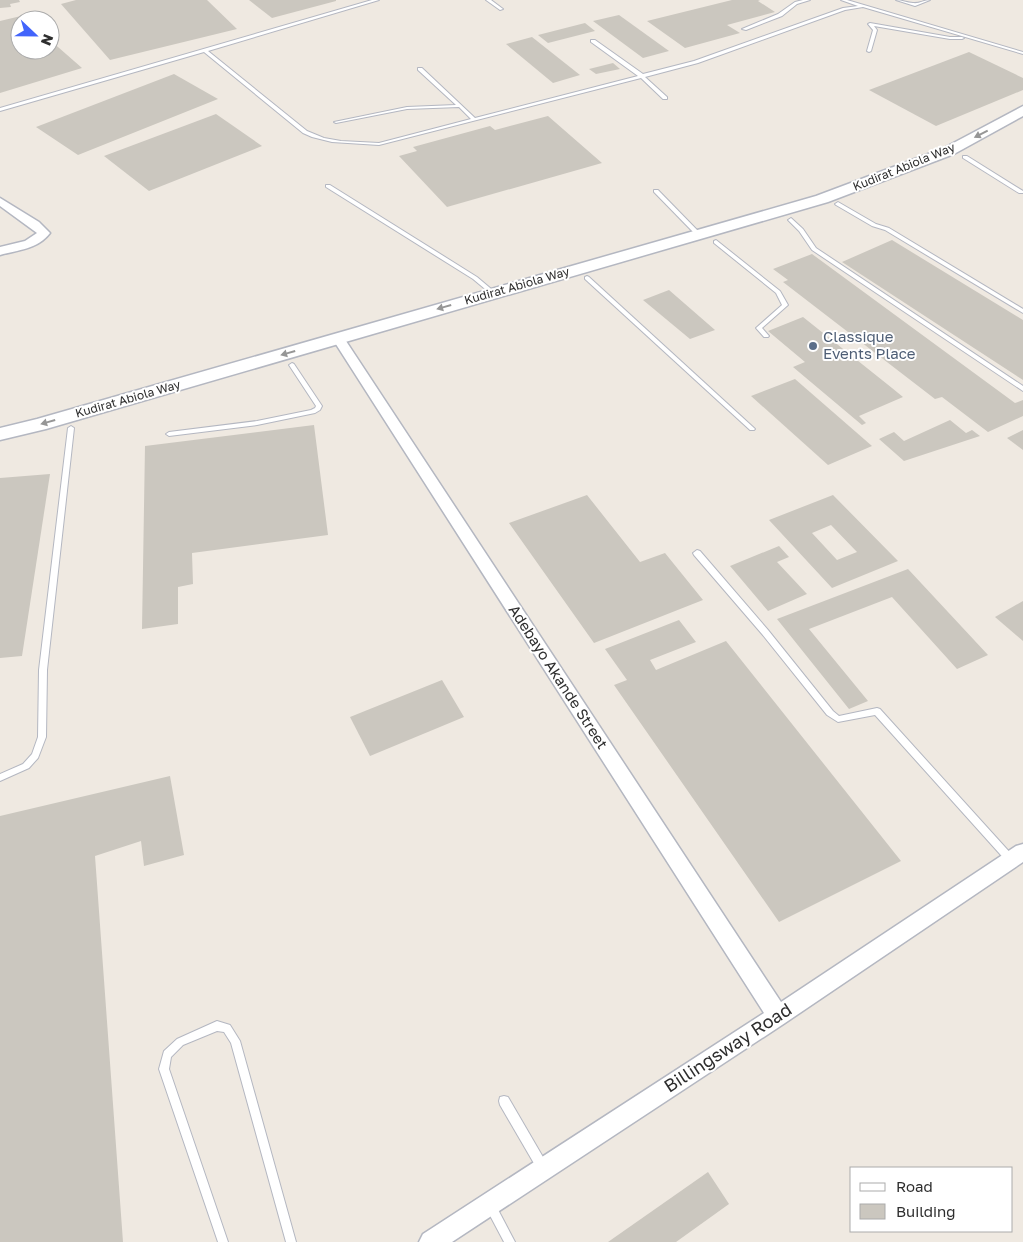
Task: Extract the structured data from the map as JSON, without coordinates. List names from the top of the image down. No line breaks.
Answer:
{"streets":{"main road":["Kudirat Abiola Way"],"street":["Adebayo Akande Street","Billingsway Road"]},"crossings":[["Kudirat Abiola Way","Adebayo Akande Street"],["Adebayo Akande Street","Billingsway Road"]],"places":["Classique Events Place"],"legend":["Road","Building"],"north":"right"}
